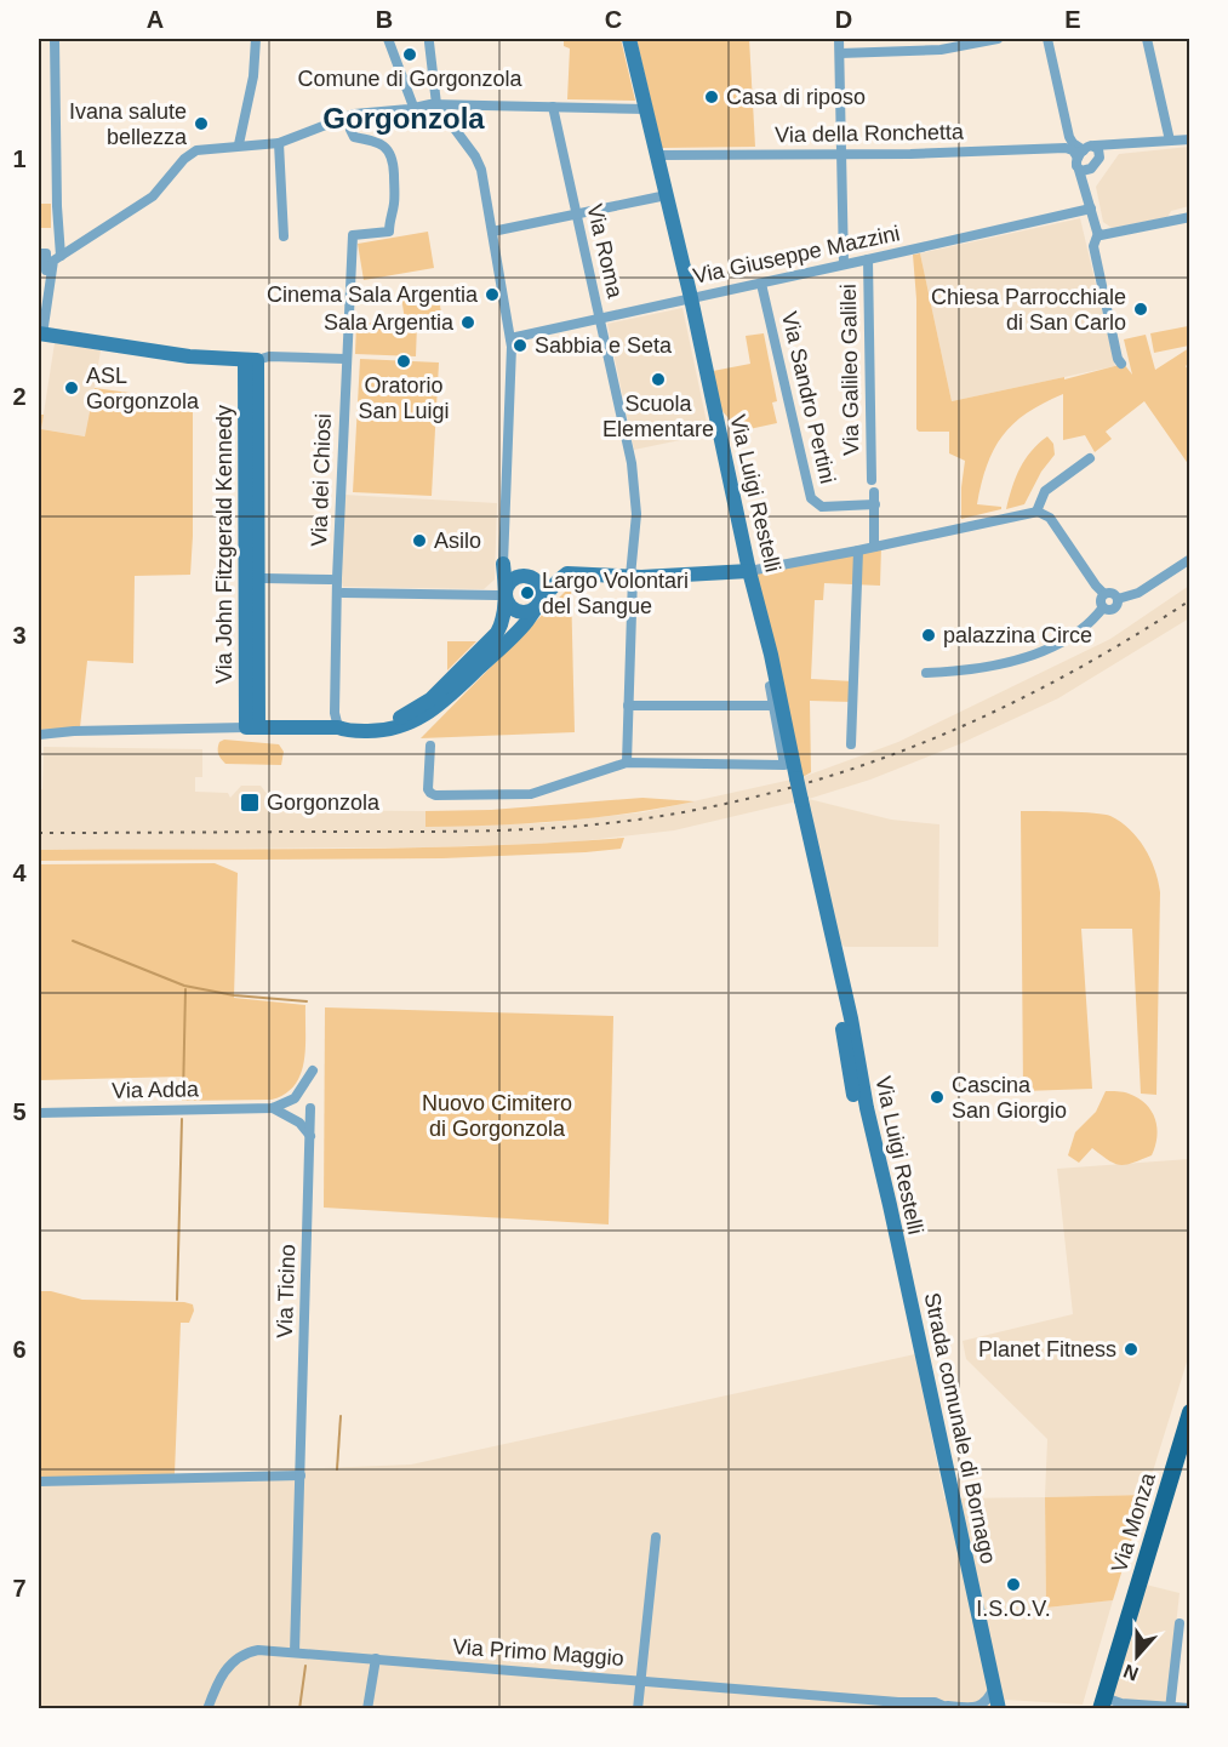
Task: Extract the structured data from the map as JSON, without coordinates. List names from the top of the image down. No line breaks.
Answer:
{"streets":{"main road":["Via Monza"],"street":["Via della Ronchetta","Via Roma","Via Giuseppe Mazzini","Via Galileo Galilei","Via Sandro Pertini","Via dei Chiosi","Via Luigi Restelli","Via John Fitzgerald Kennedy","Via Adda","Via Ticino","Strada comunale di Bornago","Via Primo Maggio"]},"crossings":[["Via della Ronchetta","Via Luigi Restelli"],["Via Roma","Via Giuseppe Mazzini"],["Via Giuseppe Mazzini","Via Galileo Galilei"],["Via Giuseppe Mazzini","Via Sandro Pertini"],["Via Giuseppe Mazzini","Via Luigi Restelli"],["Via Luigi Restelli","Strada comunale di Bornago"],["Via Adda","Via Ticino"],["Via Ticino","Via Primo Maggio"],["Strada comunale di Bornago","Via Primo Maggio"]],"districts":["Gorgonzola"],"parks":["Nuovo Cimitero di Gorgonzola"],"places":{"other":["Comune di Gorgonzola","Casa di riposo","Ivana salute bellezza","Cinema Sala Argentia","Chiesa Parrocchiale di San Carlo","Sala Argentia","Sabbia e Seta","Oratorio San Luigi","Scuola Elementare","ASL Gorgonzola","Asilo","Largo Volontari del Sangue","palazzina Circe","Cascina San Giorgio","Planet Fitness","I.S.O.V."],"transit":["Gorgonzola"]},"north":"bottom","grid":{"columns":["A","B","C","D","E"],"rows":["1","2","3","4","5","6","7"]}}
